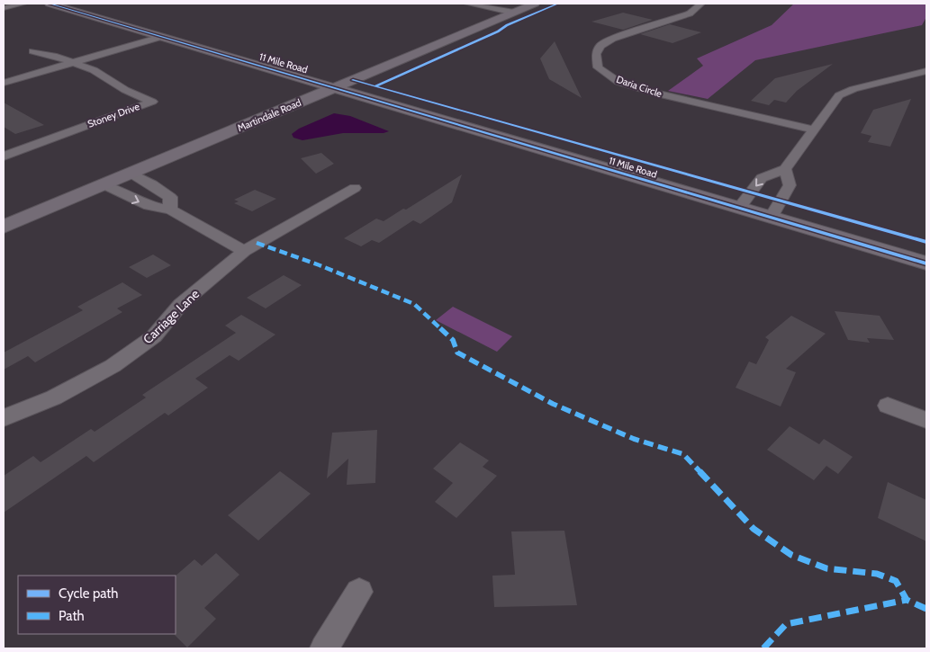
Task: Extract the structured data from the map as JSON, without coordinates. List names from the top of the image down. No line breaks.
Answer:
{"streets":{"street":["11 Mile Road","Daria Circle","Stoney Drive","Martindale Road","Carriage Lane"]},"crossings":[["11 Mile Road","Martindale Road"]],"legend":["Cycle path","Path"]}
